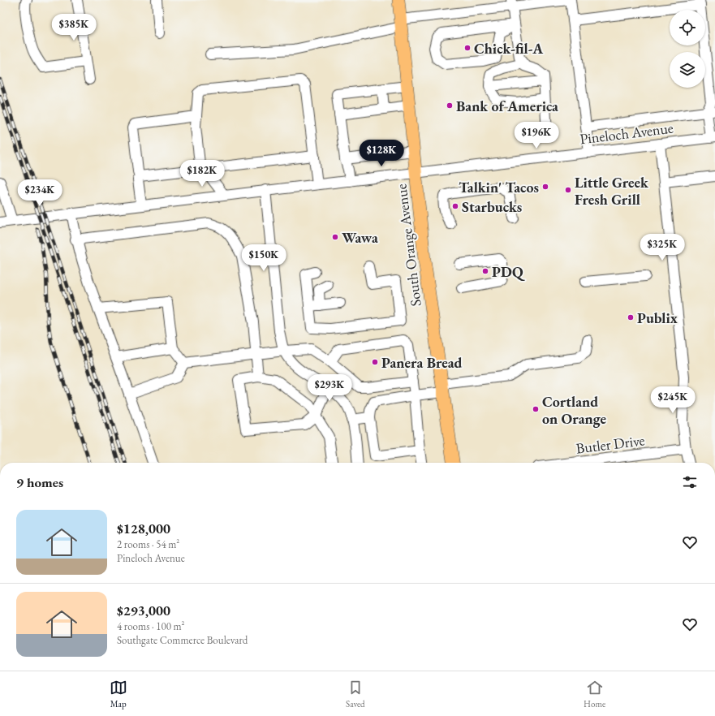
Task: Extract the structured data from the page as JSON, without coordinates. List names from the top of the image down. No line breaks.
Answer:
{"streets":{"main road":["South Orange Avenue"],"street":["Pineloch Avenue","Butler Drive"]},"crossings":[["Pineloch Avenue","South Orange Avenue"]],"places":["Chick-fil-A","Bank of America","Talkin' Tacos","Little Greek Fresh Grill","Starbucks","Wawa","PDQ","Publix","Panera Bread","Cortland on Orange"],"page":{"price":["$385K","$196K","$128K","$182K","$234K","$325K","$150K","$293K","$245K"],"heading":"9 homes","list":[{"name":"$128,000","note":"2 rooms · 54 m² · Pineloch Avenue"},{"name":"$293,000","note":"4 rooms · 100 m² · Southgate Commerce Boulevard"}],"tabs":["Map","Saved","Home"]}}
